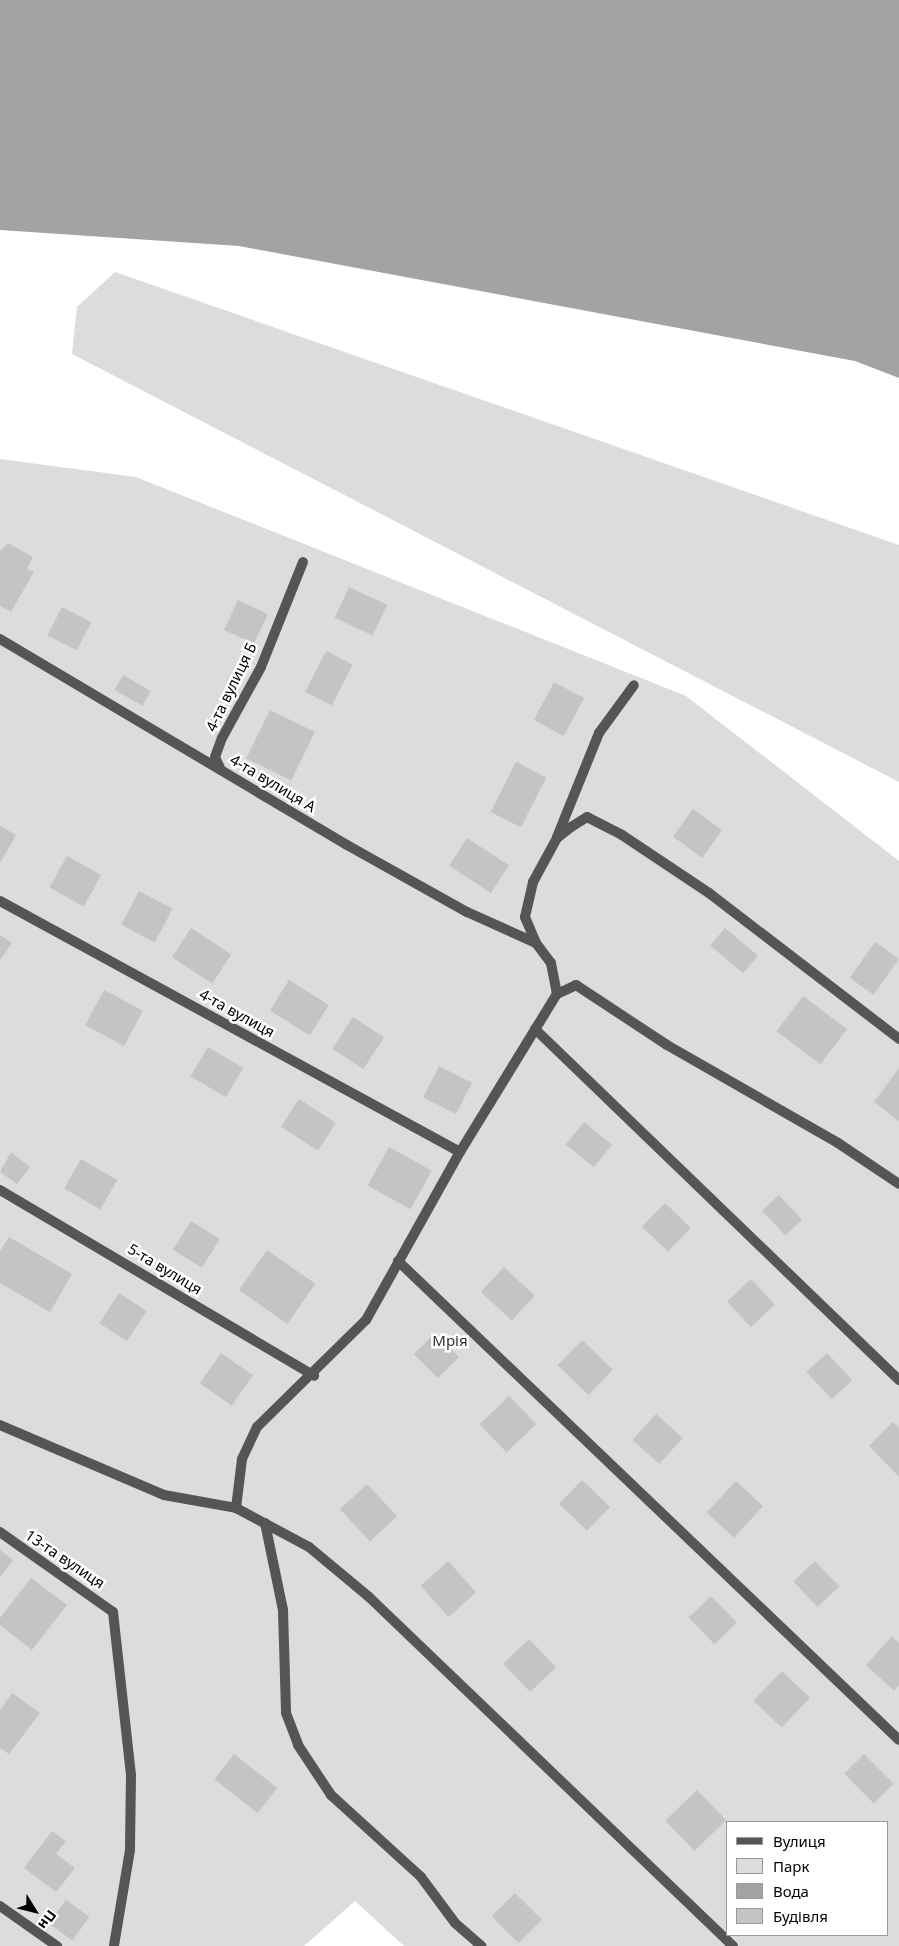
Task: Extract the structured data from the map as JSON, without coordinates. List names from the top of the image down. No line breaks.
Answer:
{"streets":{"street":["4-та вулиця Б","4-та вулиця А","4-та вулиця","5-та вулиця","13-та вулиця"]},"crossings":[["4-та вулиця Б","4-та вулиця А"]],"parks":["Мрія"],"legend":["Вулиця","Парк","Вода","Будівля"],"north":"bottom right"}
